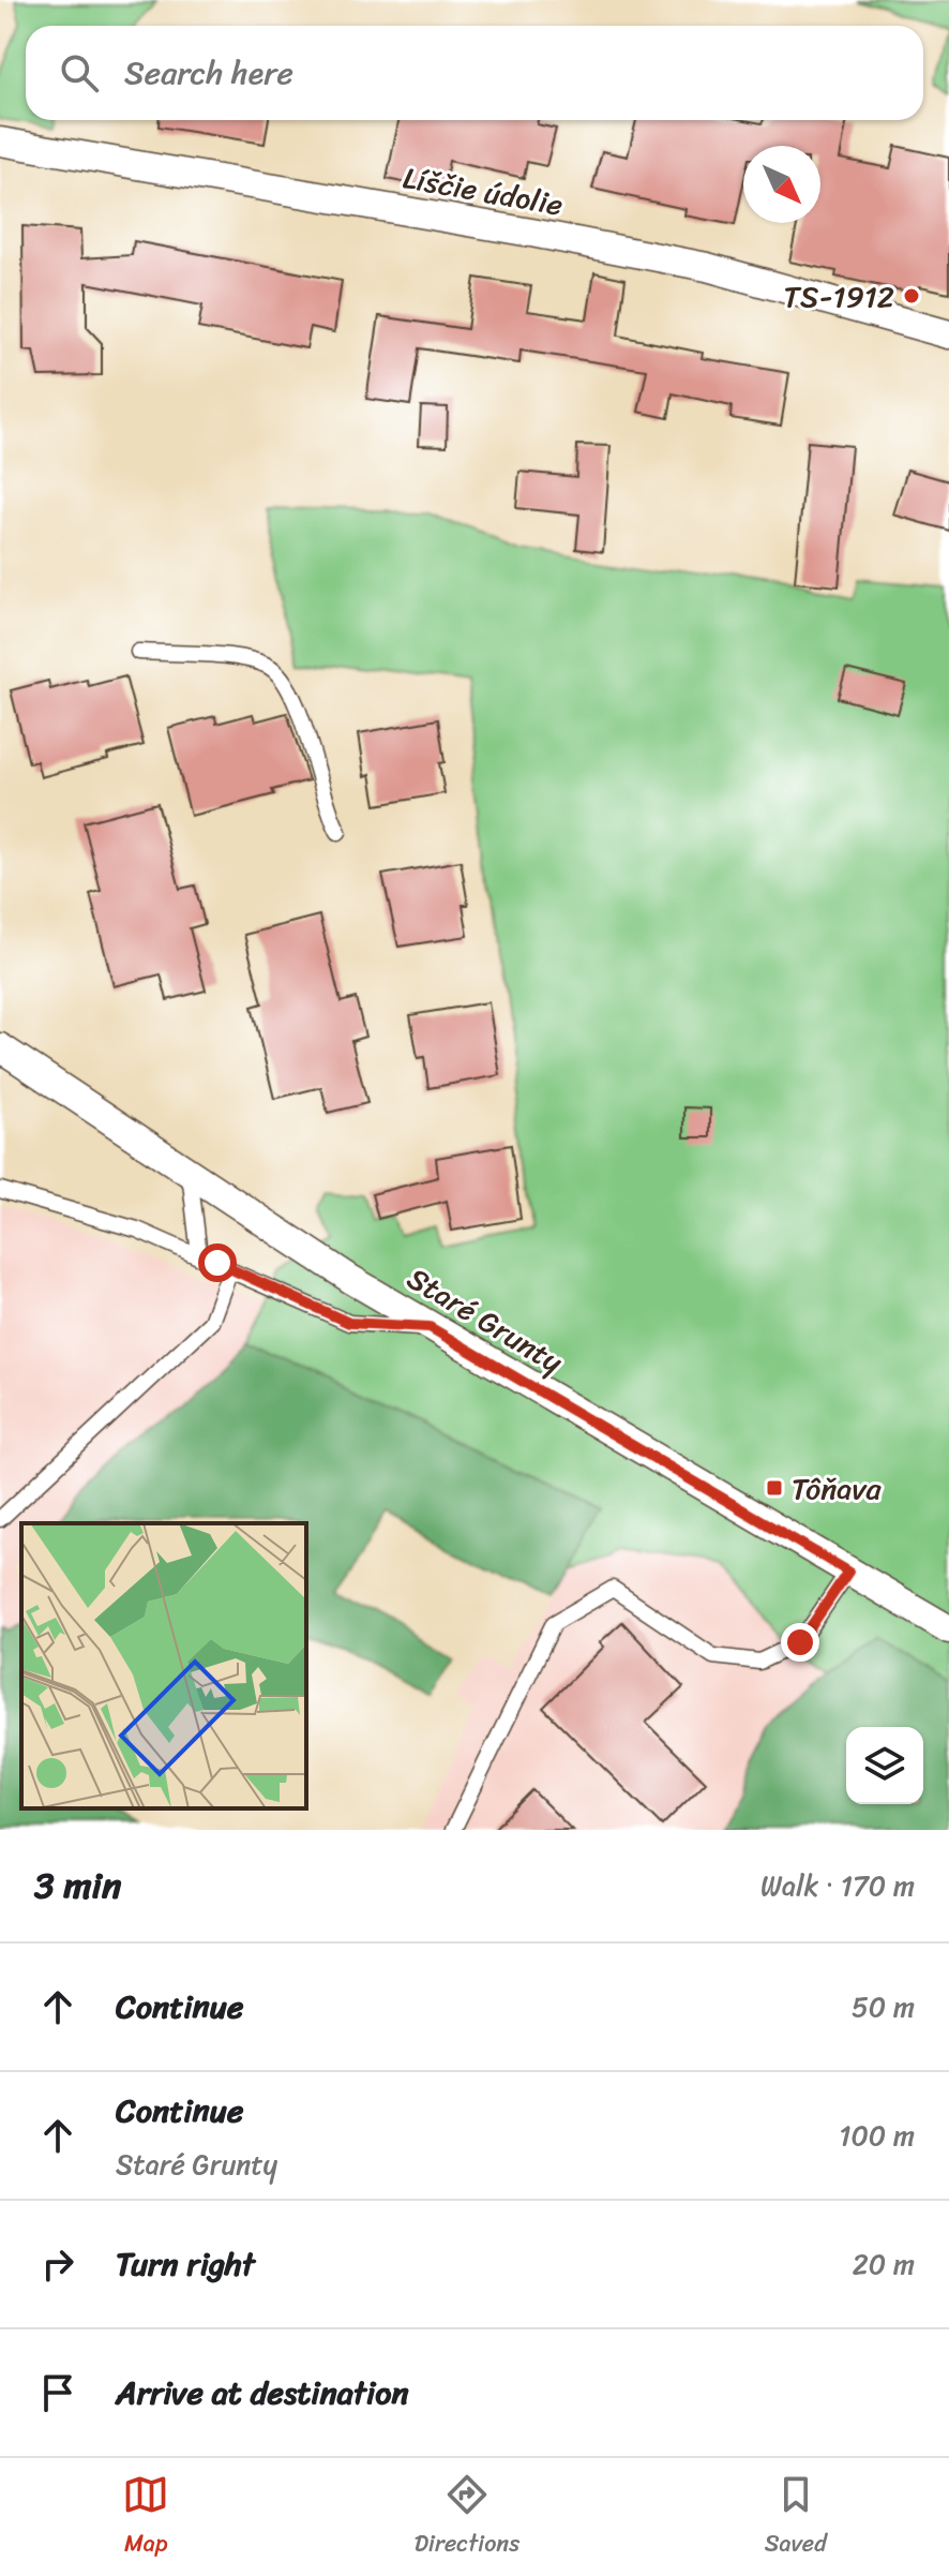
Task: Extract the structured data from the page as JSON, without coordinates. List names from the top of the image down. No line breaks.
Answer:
{"streets":{"street":["Líščie údolie","Staré Grunty"]},"places":{"other":["TS-1912"],"transit":["Tôňava"]},"north":"bottom right","page":{"search":"Search here","heading":["3 min","Walk · 170 m"],"list":[["Continue","50 m"],["Continue","Staré Grunty","100 m"],["Turn right","20 m"],"Arrive at destination"],"nav":["Map","Directions","Saved"]}}
